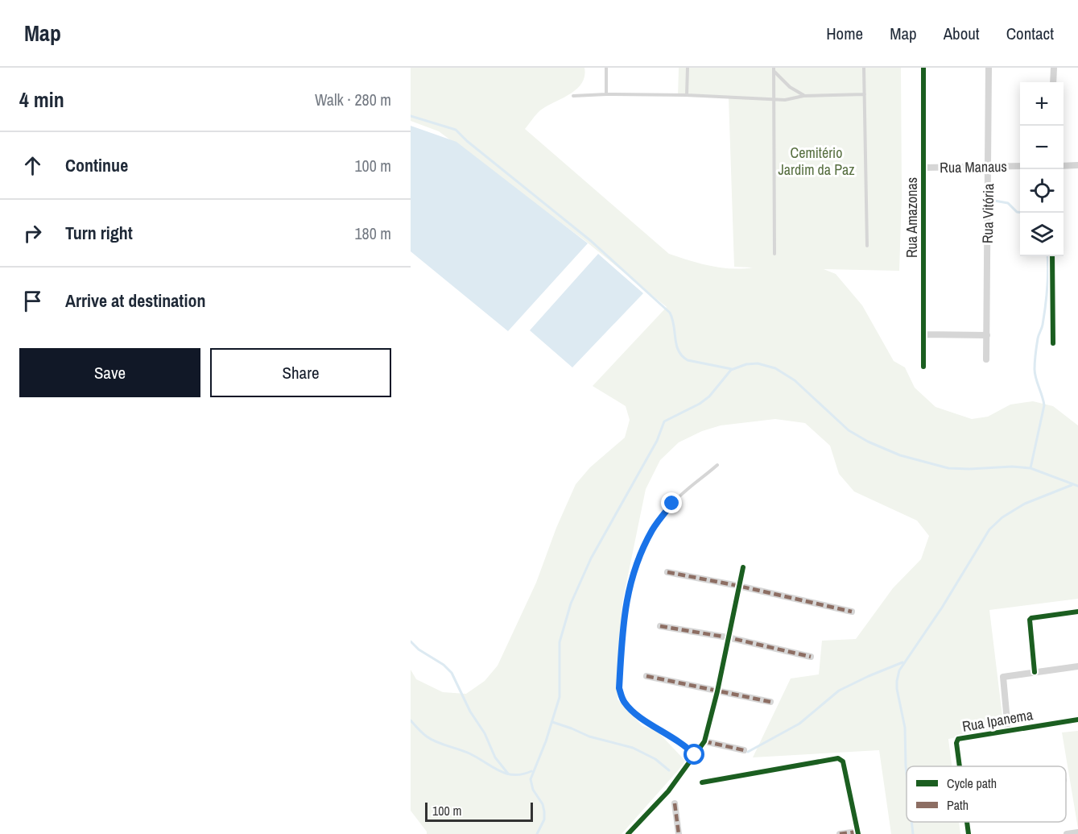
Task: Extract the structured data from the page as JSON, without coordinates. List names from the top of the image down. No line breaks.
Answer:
{"streets":{"street":["Rua Manaus","Rua Vitória","Rua Amazonas","Rua Ipanema"]},"crossings":[["Rua Manaus","Rua Vitória"],["Rua Manaus","Rua Amazonas"]],"parks":["Cemitério Jardim da Paz"],"legend":["Cycle path","Path"],"scale_bar":"100 m","page":{"header":"Map","nav":["Home","Map","About","Contact"],"heading":["4 min","Walk · 280 m"],"map_buttons":["+","−"],"list":[["Continue","100 m"],["Turn right","180 m"],"Arrive at destination"],"buttons":["Save","Share"],"scale":"100 m"}}
